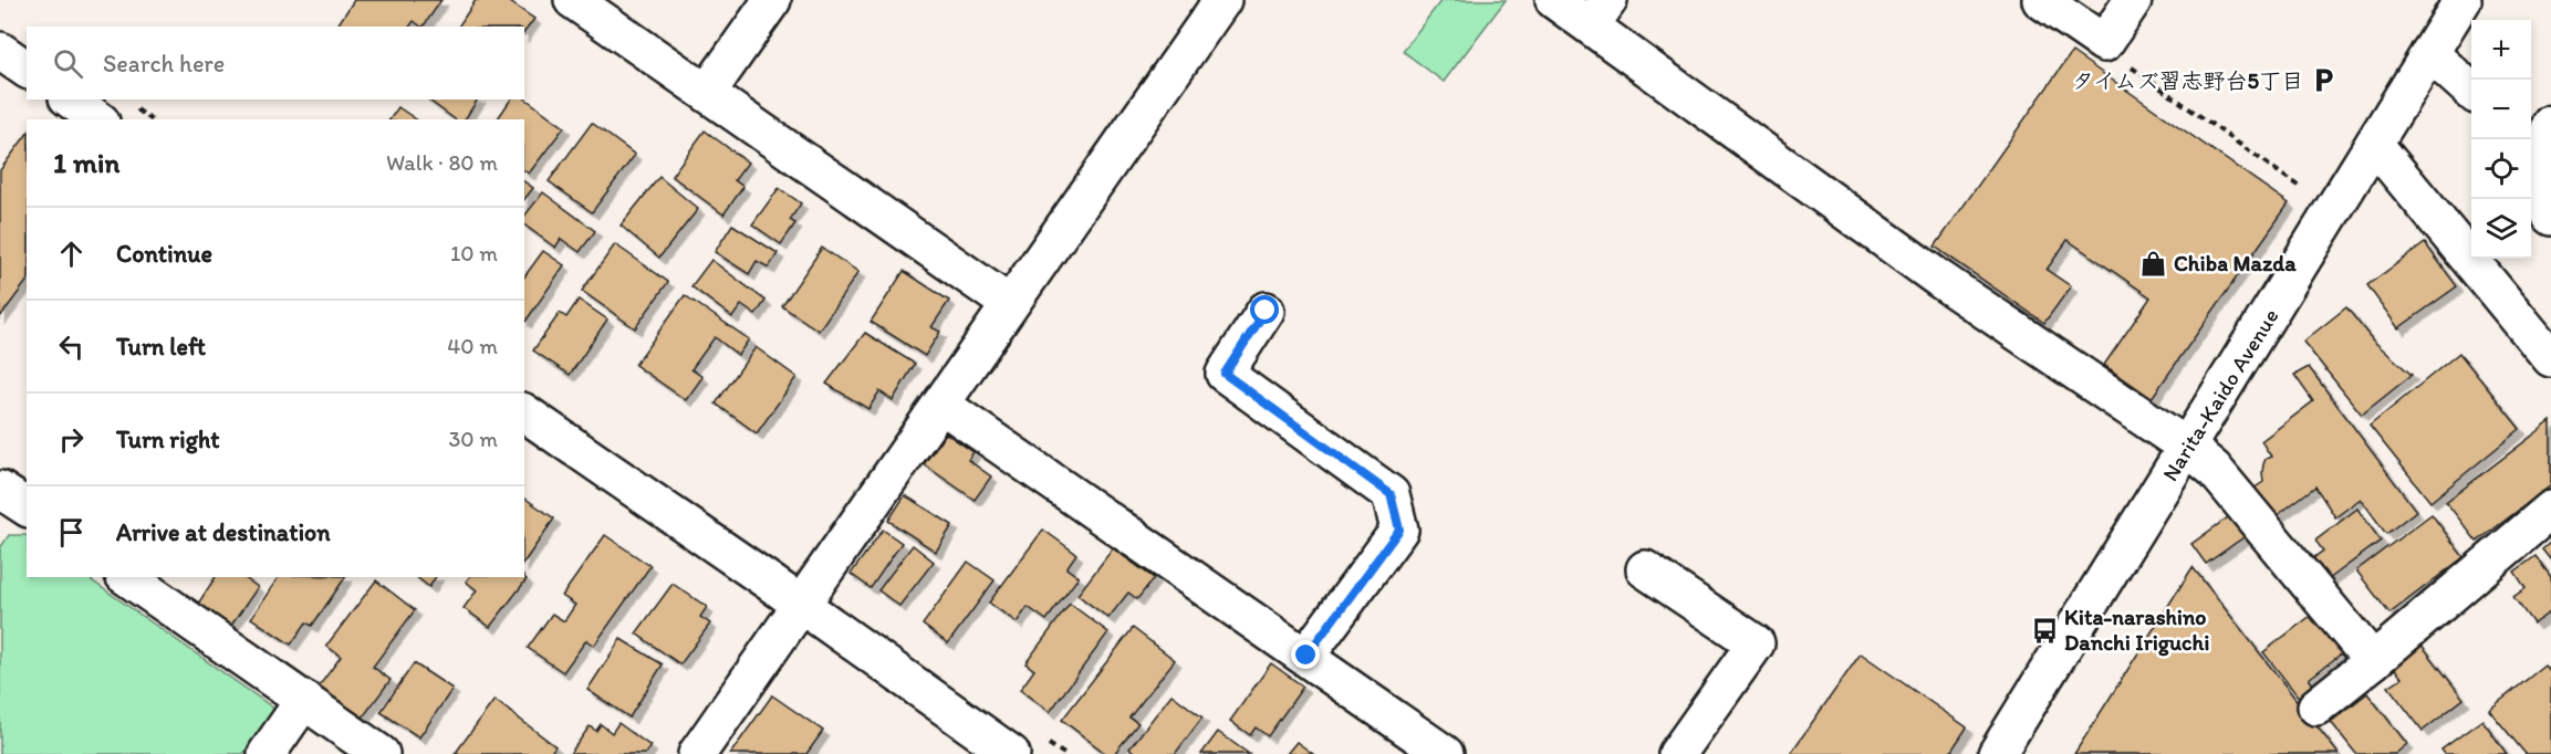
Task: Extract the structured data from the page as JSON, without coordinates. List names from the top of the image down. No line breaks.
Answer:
{"streets":{"main road":["Narita-Kaido Avenue"]},"places":{"parking":["タイムズ習志野台5丁目"],"shop":["Chiba Mazda"],"bus stop":["Kita-narashino Danchi Iriguchi"]},"page":{"map_buttons":["+","−"],"search":"Search here","heading":["1 min","Walk · 80 m"],"list":[["Continue","10 m"],["Turn left","40 m"],["Turn right","30 m"],"Arrive at destination"]}}
